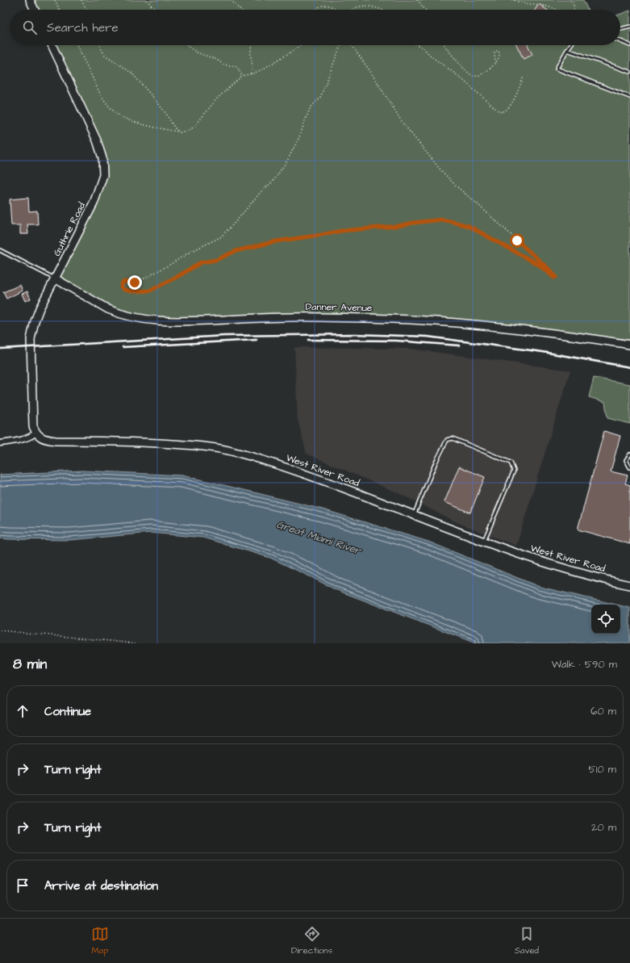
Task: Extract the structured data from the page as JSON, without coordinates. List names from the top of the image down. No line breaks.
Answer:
{"streets":{"street":["Guthrie Road","Danner Avenue","West River Road"]},"crossings":[["Guthrie Road","Danner Avenue"],["Guthrie Road","West River Road"]],"water":["Great Miami River"],"page":{"search":"Search here","heading":["8 min","Walk · 590 m"],"list":[["Continue","60 m"],["Turn right","510 m"],["Turn right","20 m"],"Arrive at destination"],"nav":["Map","Directions","Saved"]}}
